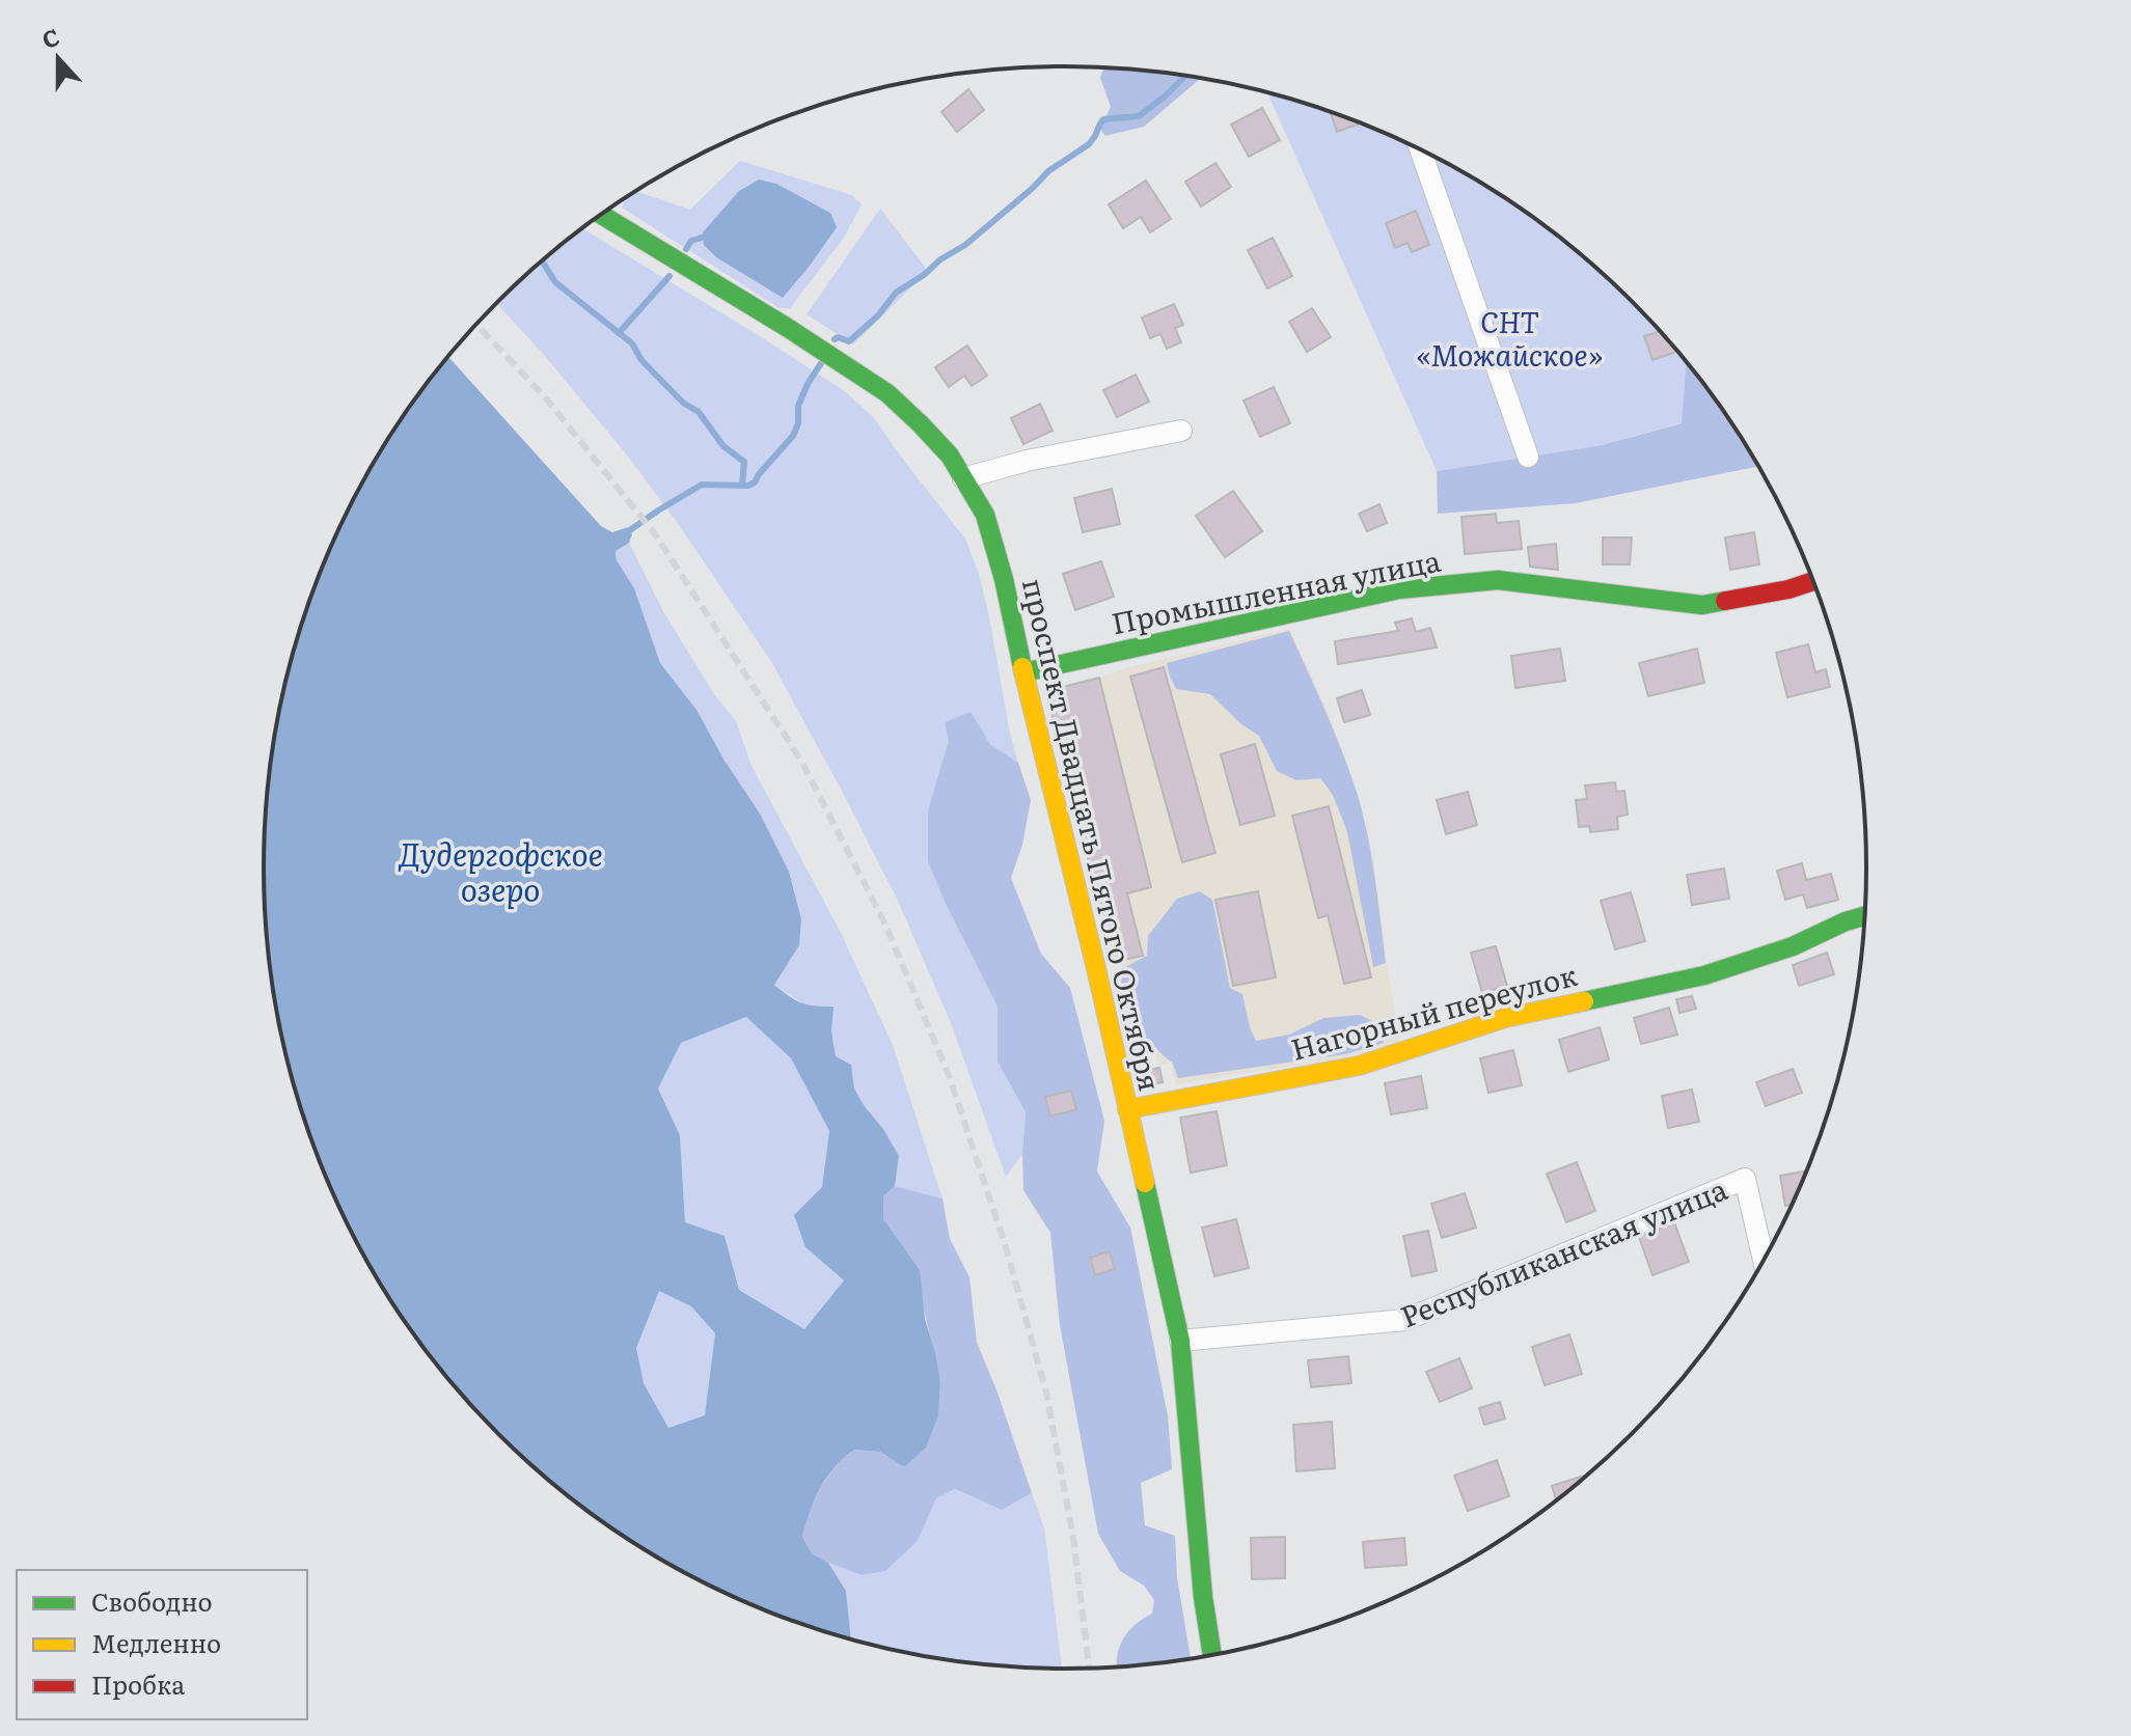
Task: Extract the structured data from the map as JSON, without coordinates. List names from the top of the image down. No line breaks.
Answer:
{"streets":{"street":["Промышленная улица","проспект Двадцать Пятого Октября","Нагорный переулок","Республиканская улица"]},"crossings":[["Промышленная улица","проспект Двадцать Пятого Октября"],["проспект Двадцать Пятого Октября","Нагорный переулок"],["проспект Двадцать Пятого Октября","Республиканская улица"]],"water":["Дудергофское озеро"],"parks":["СНТ «Можайское»"],"legend":["Свободно","Медленно","Пробка"],"north":"top"}
